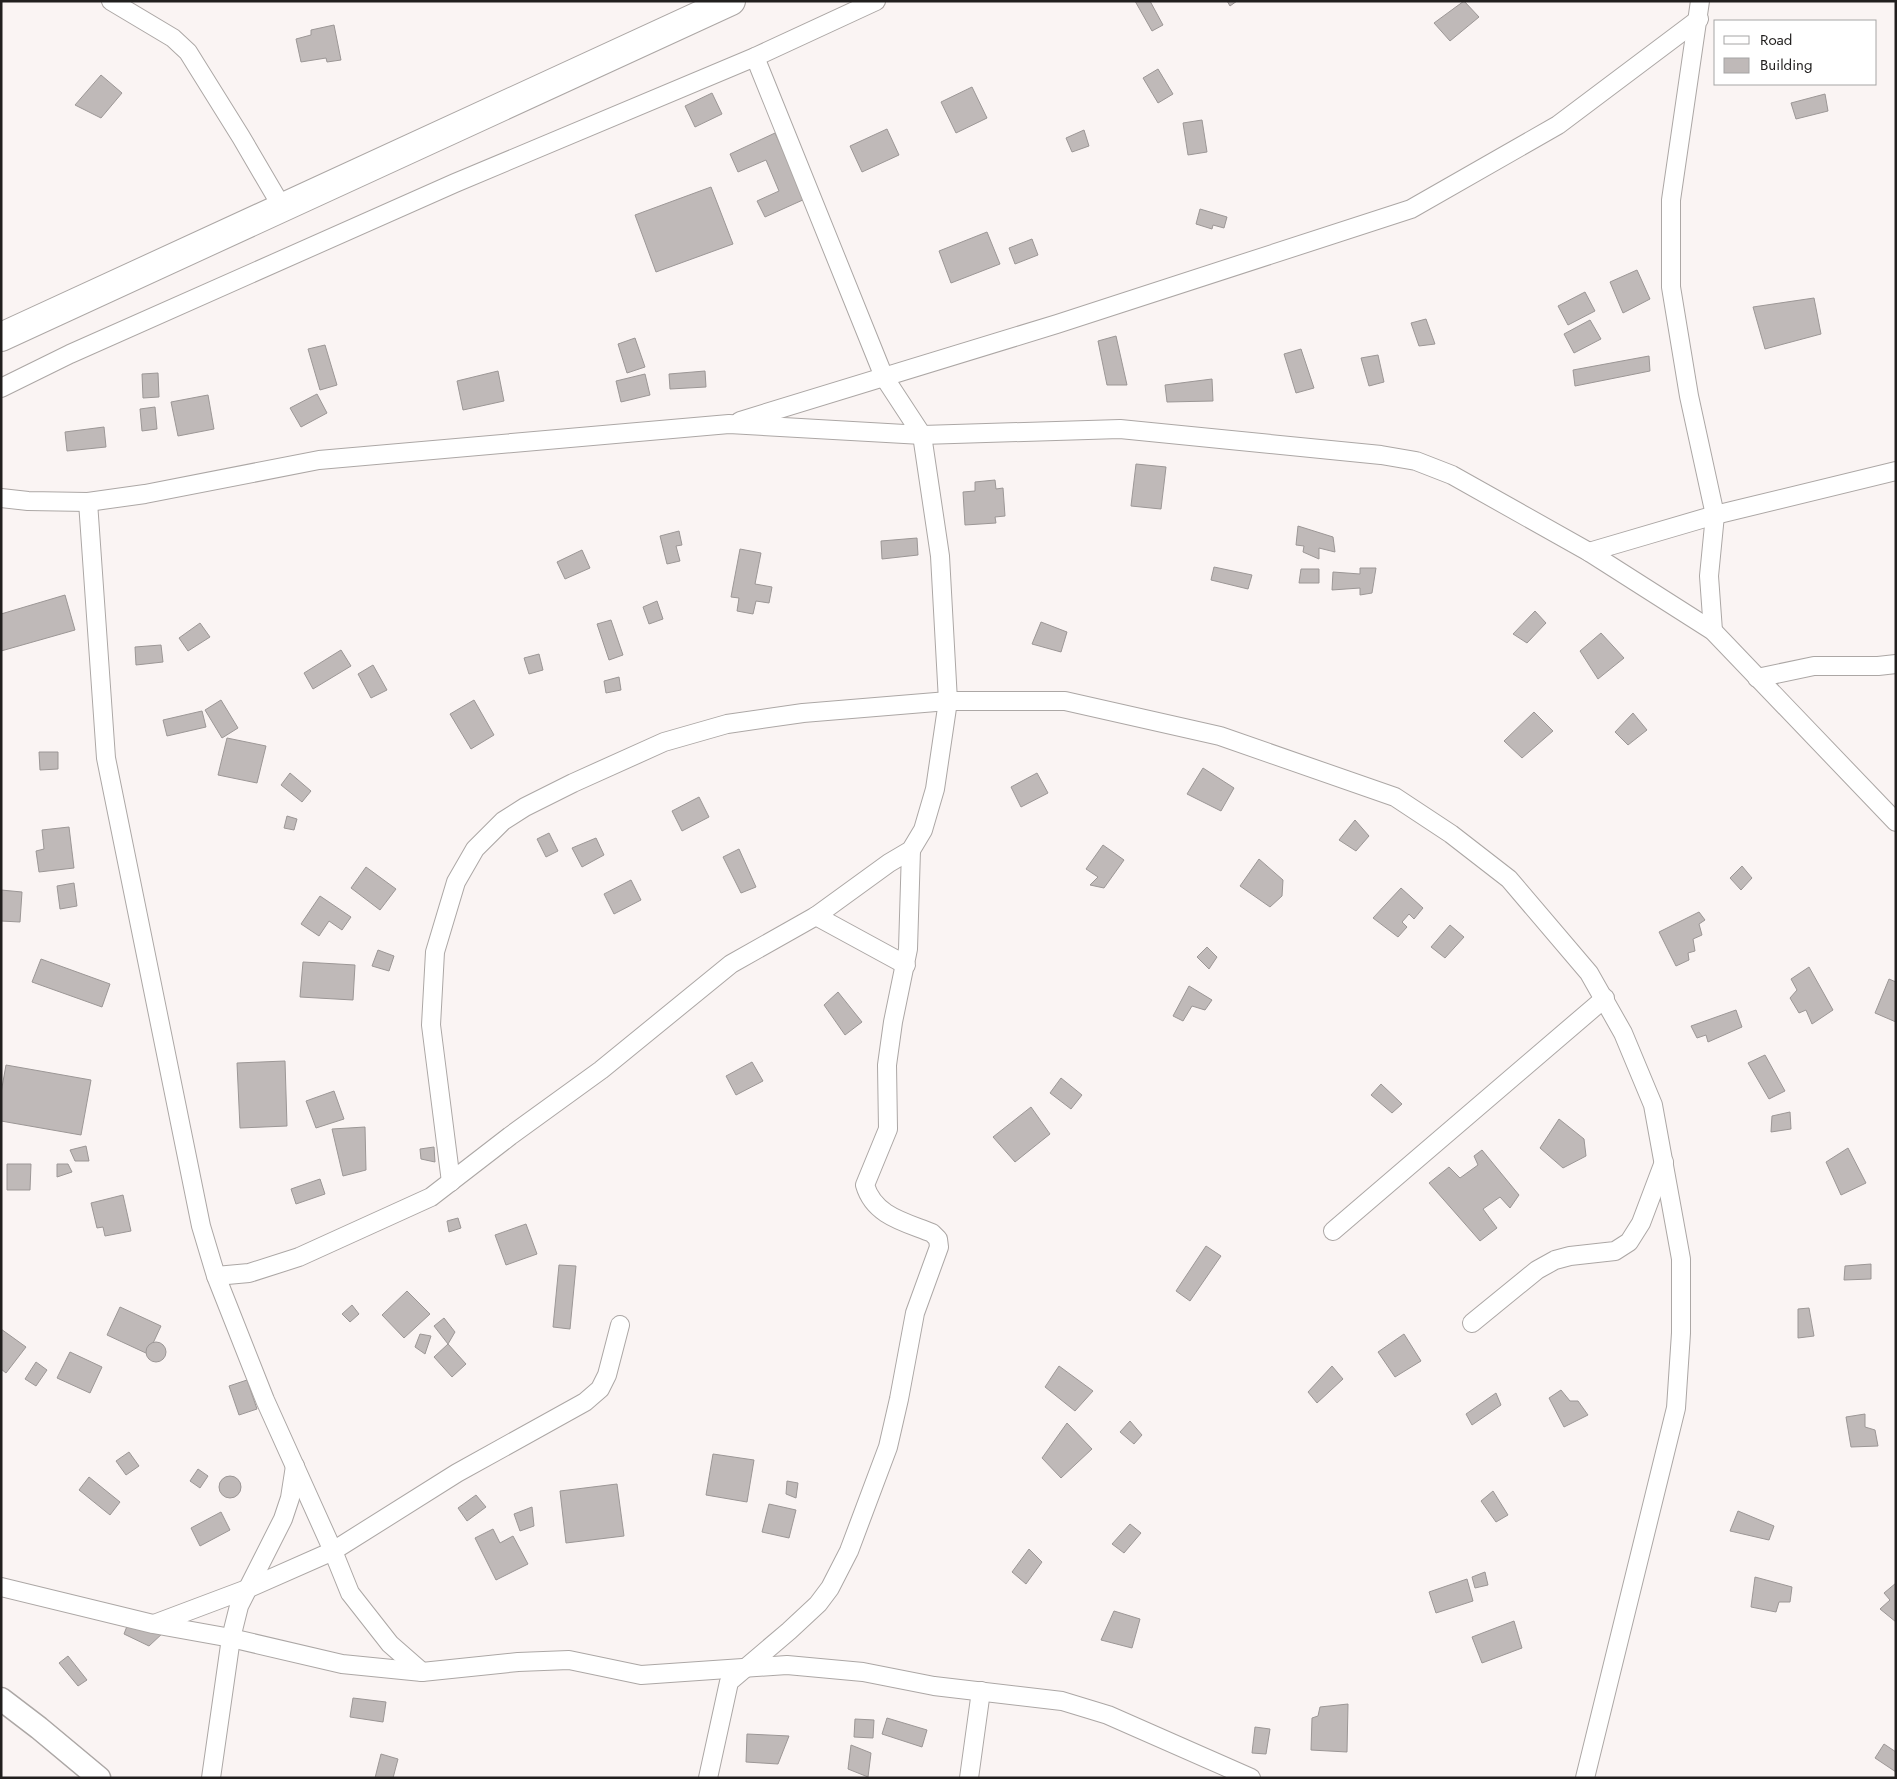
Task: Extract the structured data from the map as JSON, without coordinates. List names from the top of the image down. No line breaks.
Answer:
{"legend":["Road","Building"]}
